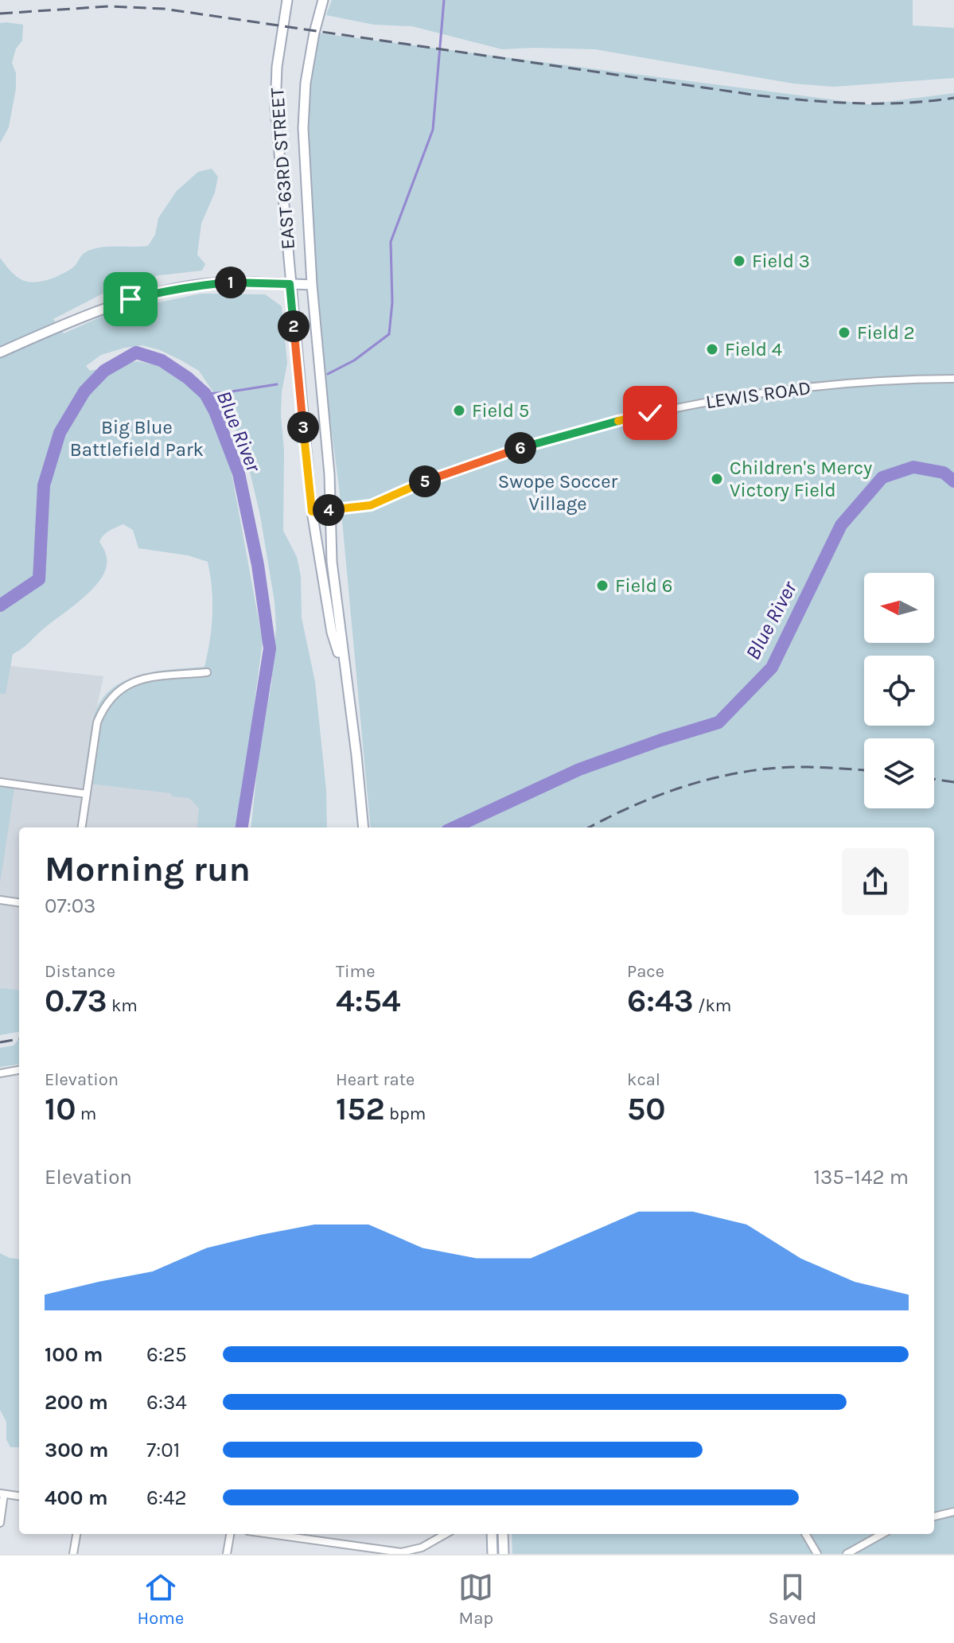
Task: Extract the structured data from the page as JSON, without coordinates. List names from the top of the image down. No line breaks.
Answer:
{"streets":{"main road":["EAST 63RD STREET"],"street":["LEWIS ROAD"]},"crossings":[["EAST 63RD STREET","LEWIS ROAD"]],"water":["Blue River"],"parks":["Big Blue Battlefield Park","Swope Soccer Village"],"places":["Field 3","Field 2","Field 4","Field 5","Children's Mercy Victory Field","Field 6"],"north":"left","page":{"pins":["1","2","3","6","5","4"],"heading":["Morning run","07:03"],"stats":[["Distance","0.73 km"],["Time","4:54"],["Pace","6:43 /km"],["Elevation","10 m"],["Heart rate","152 bpm"],["kcal","50"]],"chart":["Elevation","135–142 m"],"list":[{"name":"100 m","note":"6:25"},{"name":"200 m","note":"6:34"},{"name":"300 m","note":"7:01"},{"name":"400 m","note":"6:42"}],"tabs":["Home","Map","Saved"]}}
